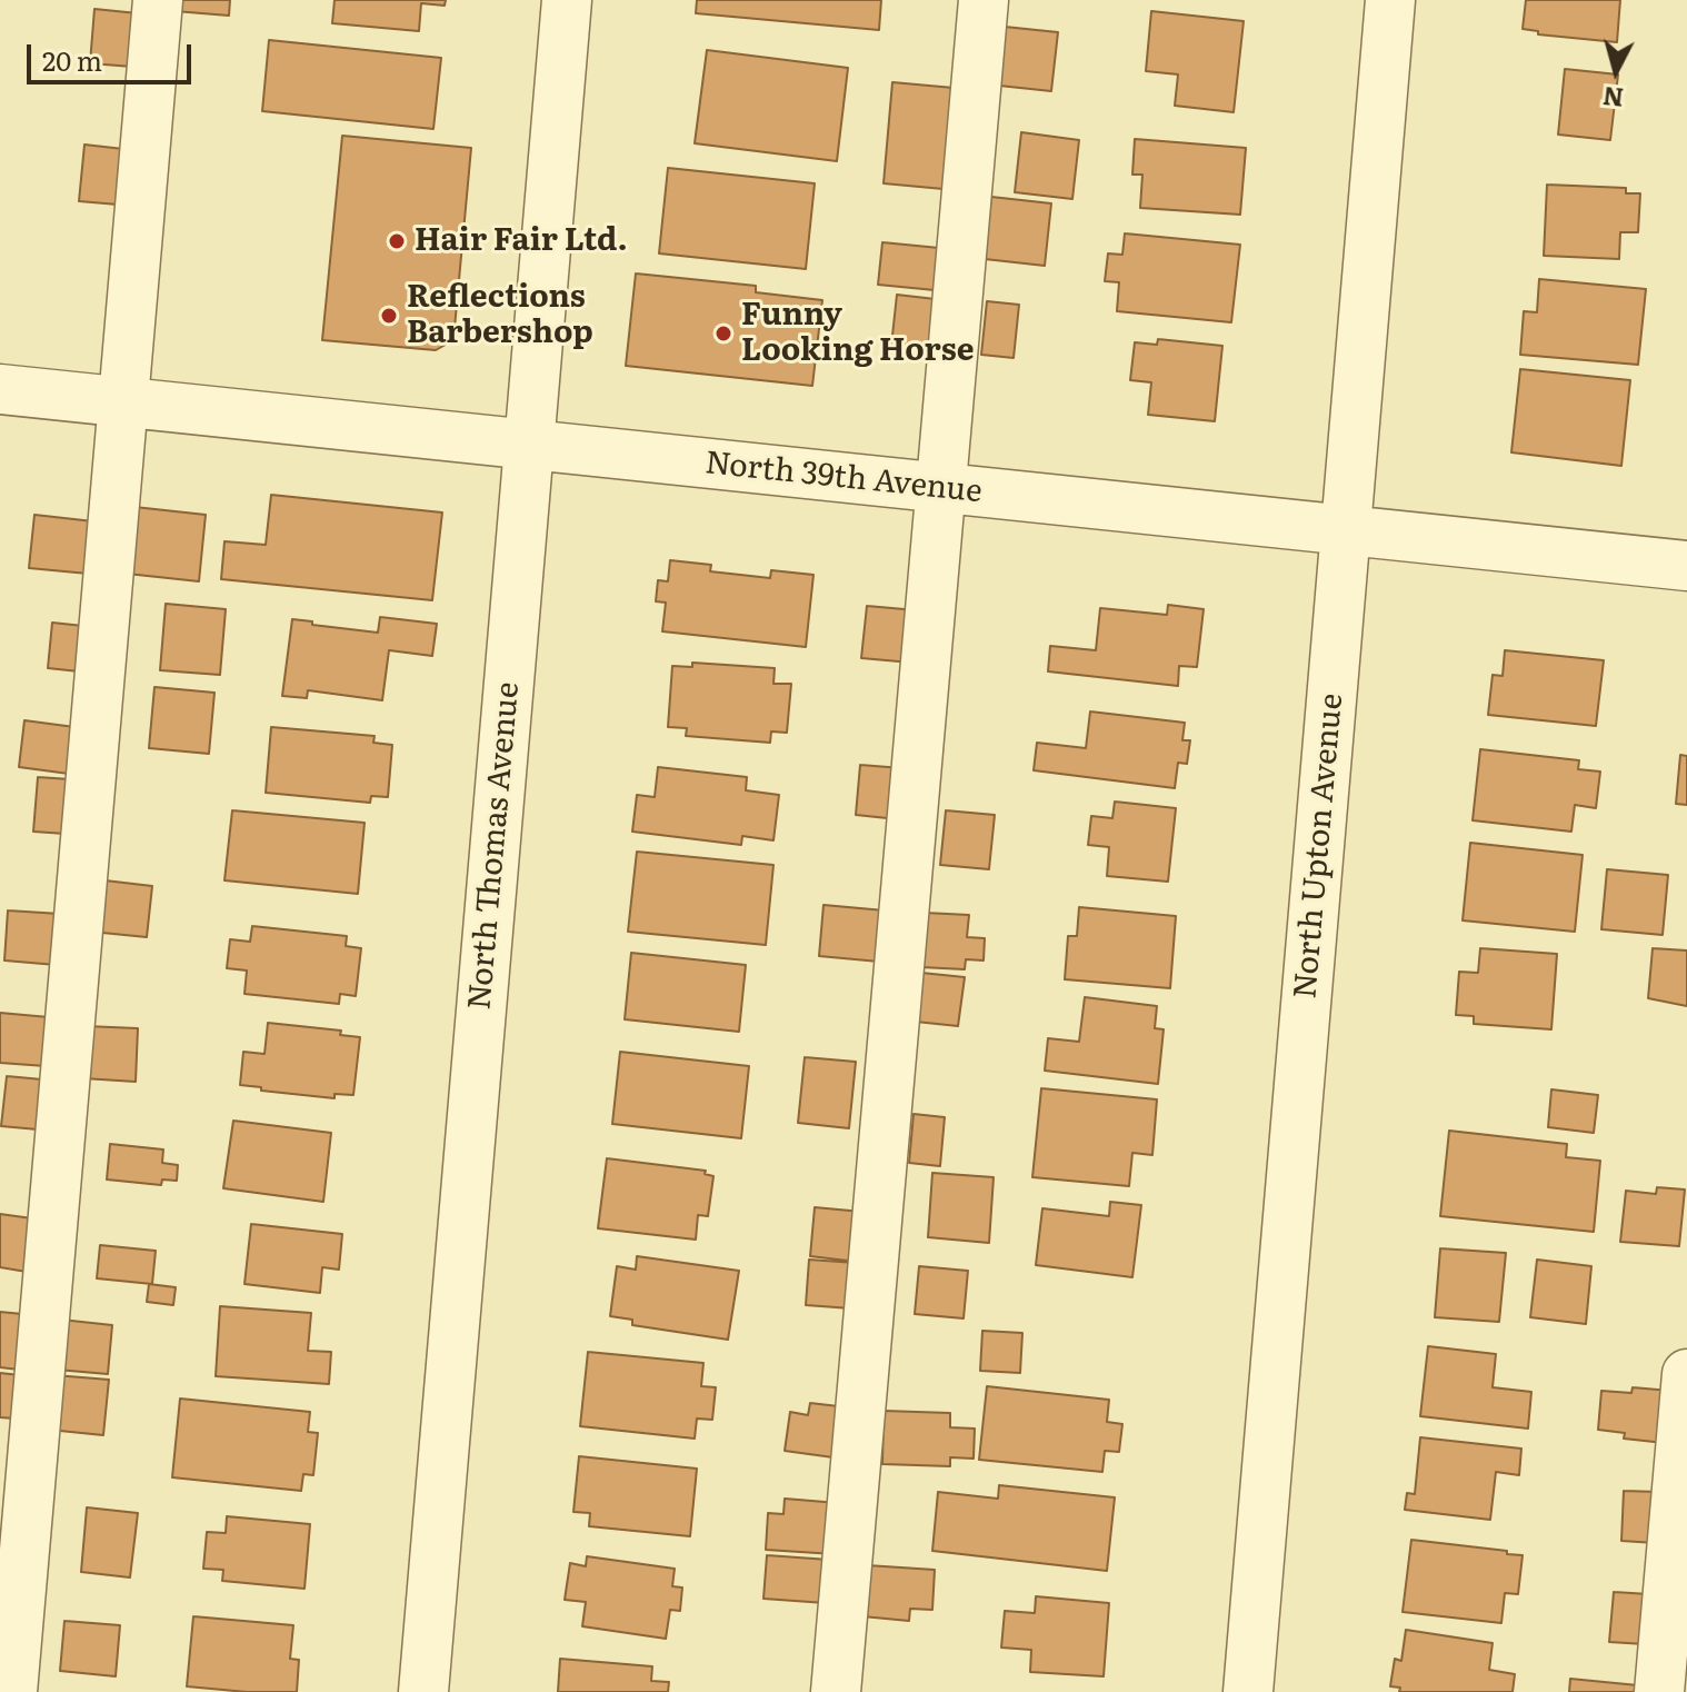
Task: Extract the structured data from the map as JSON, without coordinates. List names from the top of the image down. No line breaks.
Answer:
{"streets":{"street":["North 39th Avenue","North Thomas Avenue","North Upton Avenue"]},"crossings":[["North 39th Avenue","North Thomas Avenue"],["North 39th Avenue","North Upton Avenue"]],"places":["Hair Fair Ltd.","Reflections Barbershop","Funny Looking Horse"],"scale_bar":"20 m","north":"bottom"}
